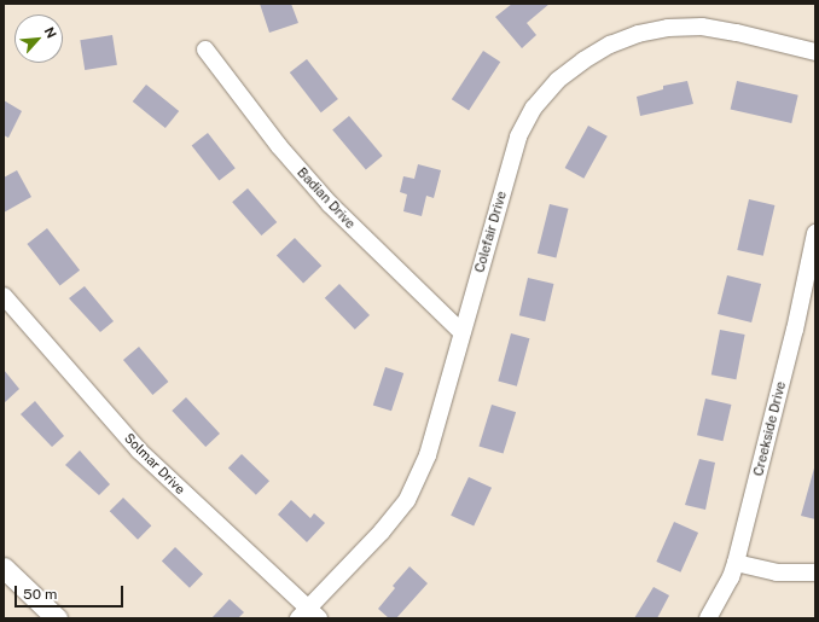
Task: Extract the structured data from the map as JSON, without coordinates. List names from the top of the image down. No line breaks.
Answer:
{"streets":{"street":["Badian Drive","Colefair Drive","Creekside Drive","Solmar Drive"]},"crossings":[["Badian Drive","Colefair Drive"],["Colefair Drive","Solmar Drive"]],"scale_bar":"50 m","north":"top right"}
